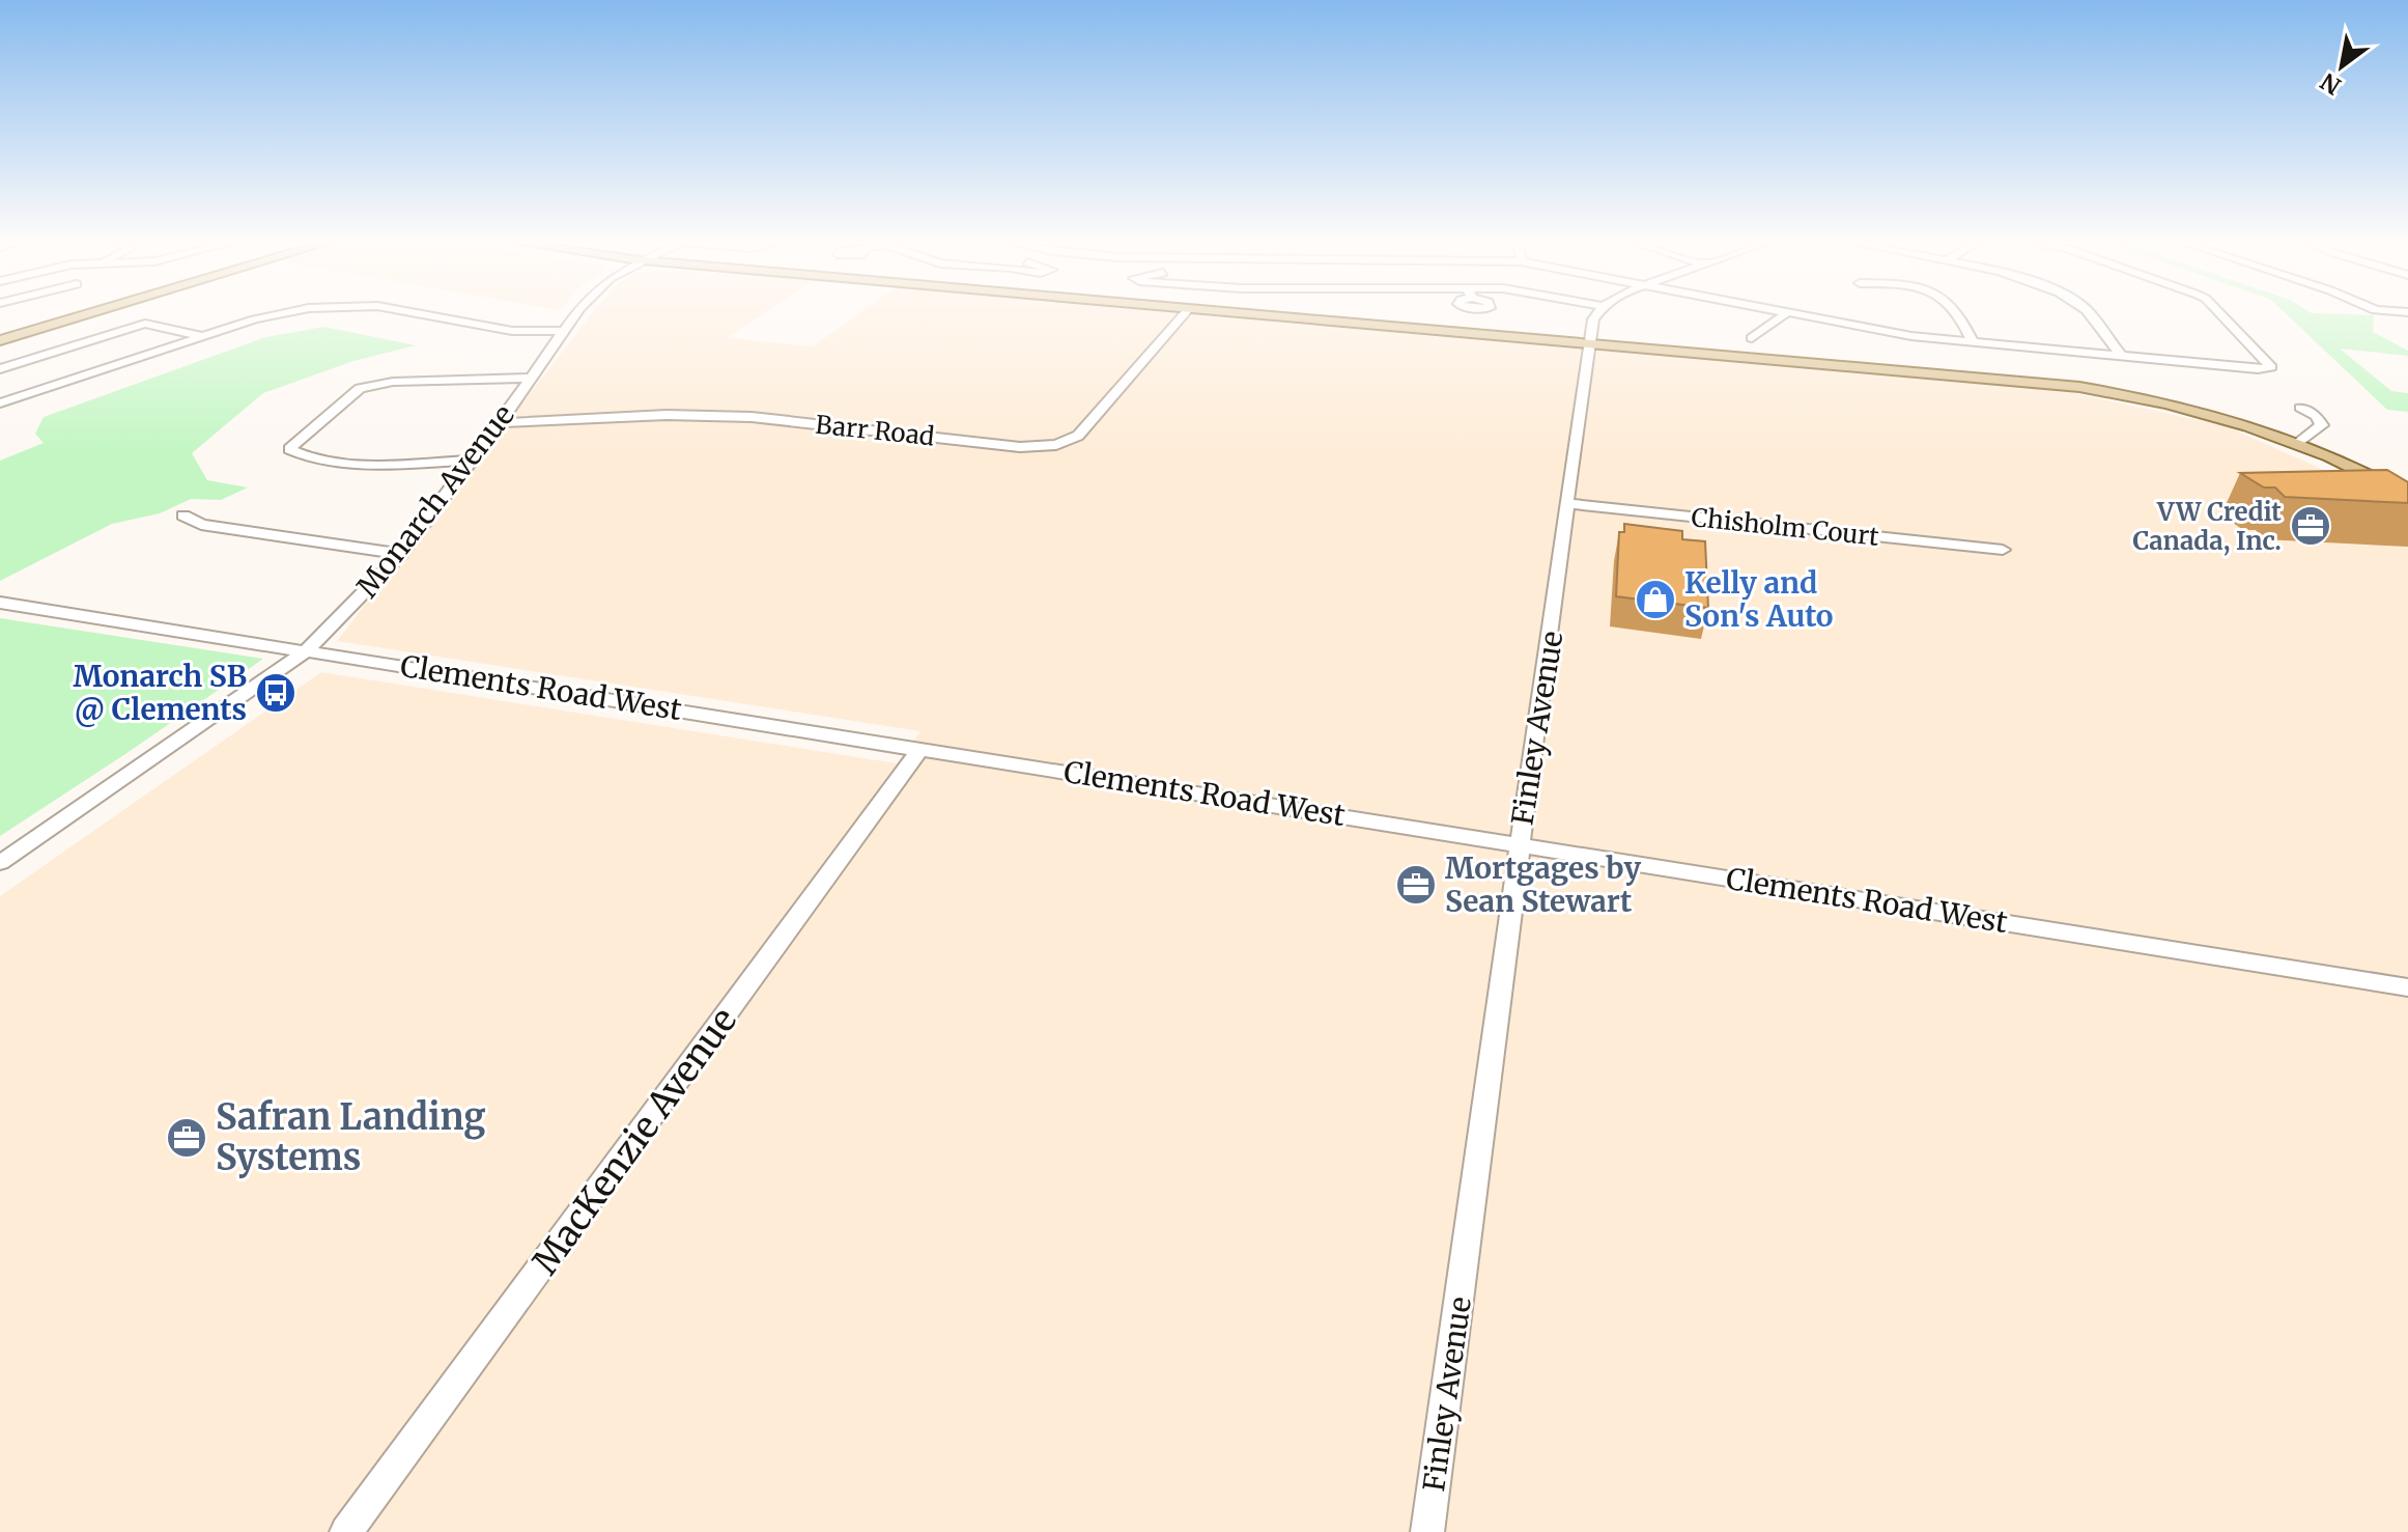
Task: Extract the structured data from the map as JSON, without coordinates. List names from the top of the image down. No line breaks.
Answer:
{"streets":{"street":["Barr Road","Monarch Avenue","Chisholm Court","Clements Road West","Finley Avenue","MacKenzie Avenue"]},"crossings":[["Barr Road","Monarch Avenue"],["Monarch Avenue","Clements Road West"],["Chisholm Court","Finley Avenue"],["Clements Road West","Finley Avenue"],["Clements Road West","MacKenzie Avenue"]],"places":{"office":["VW Credit Canada, Inc.","Mortgages by Sean Stewart","Safran Landing Systems"],"shop":["Kelly and Son's Auto"],"bus stop":["Monarch SB @ Clements"]},"north":"bottom left"}
